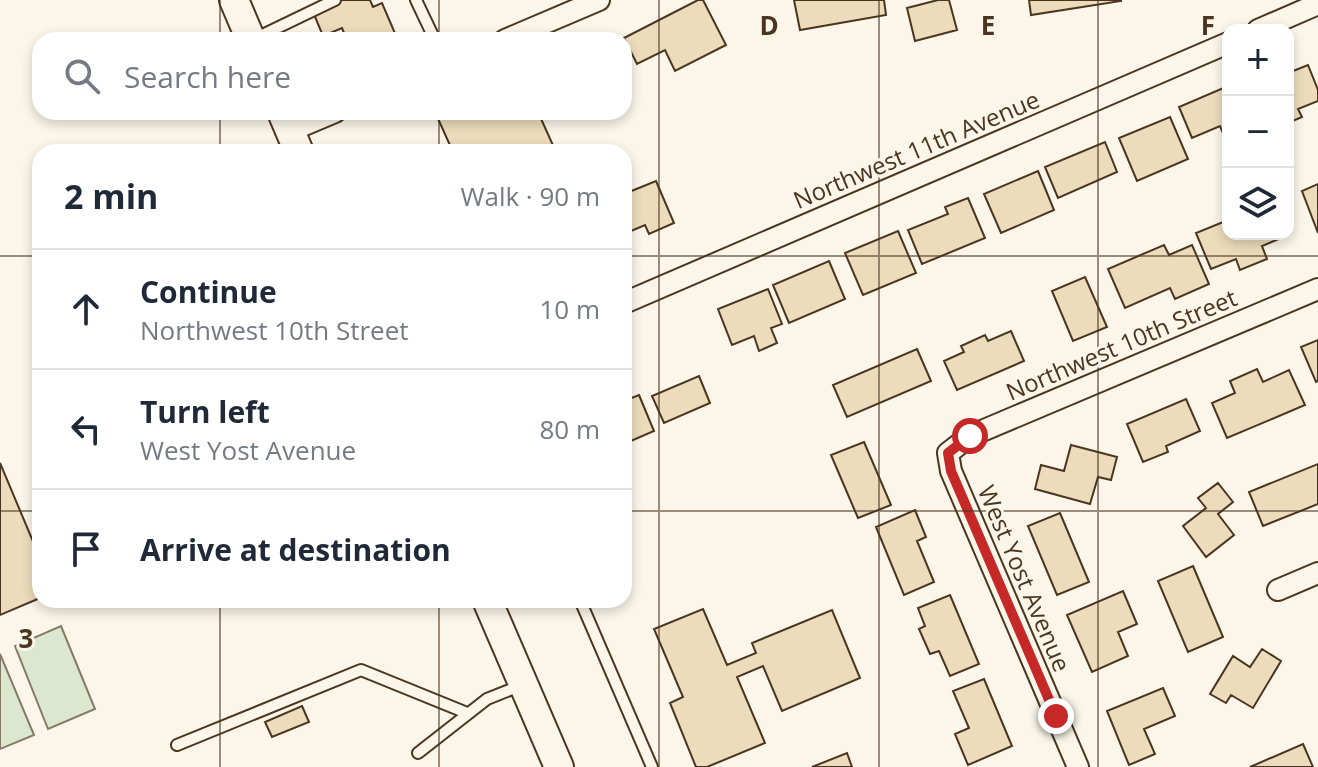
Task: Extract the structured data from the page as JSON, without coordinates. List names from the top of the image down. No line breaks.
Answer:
{"streets":{"street":["Northwest 11th Avenue","Northwest 10th Street","West Yost Avenue"]},"crossings":[["Northwest 10th Street","West Yost Avenue"]],"page":{"map_buttons":["+","−"],"search":"Search here","heading":["2 min","Walk · 90 m"],"list":[["Continue","Northwest 10th Street","10 m"],["Turn left","West Yost Avenue","80 m"],"Arrive at destination"]},"grid":{"columns":["D","E","F"],"rows":["3"]}}
